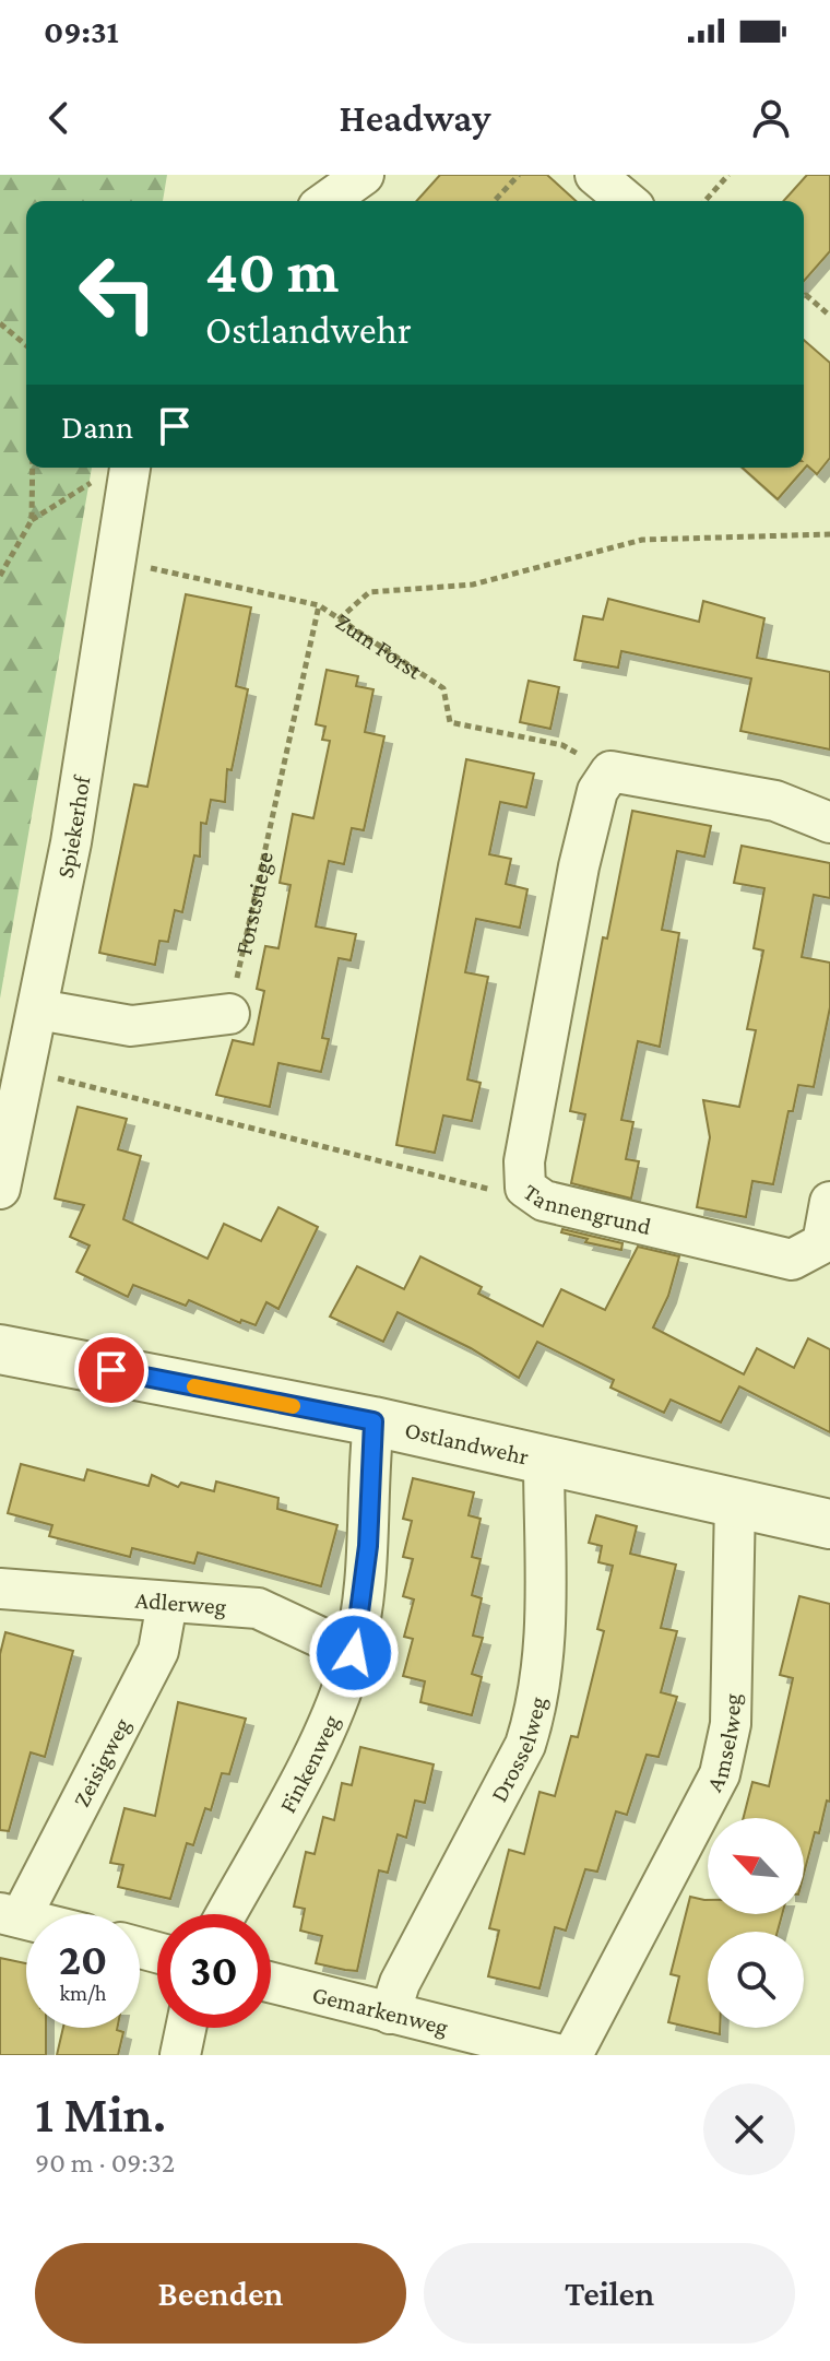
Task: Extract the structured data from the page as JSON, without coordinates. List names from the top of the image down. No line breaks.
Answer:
{"streets":{"street":["Spiekerhof","Tannengrund","Ostlandwehr","Adlerweg","Amselweg","Drosselweg","Zeisigweg","Finkenweg","Gemarkenweg"],"path":["Zum Forst","Forststiege"]},"crossings":[["Zum Forst","Spiekerhof"],["Zum Forst","Forststiege"],["Zum Forst","Tannengrund"],["Ostlandwehr","Amselweg"],["Ostlandwehr","Drosselweg"],["Ostlandwehr","Finkenweg"],["Adlerweg","Zeisigweg"],["Adlerweg","Finkenweg"],["Drosselweg","Gemarkenweg"]],"north":"top left","page":{"status":"09:31","header":"Headway","turn":["40 m","Ostlandwehr"],"then":"Dann","speed":"20 km/h","limit":"30","heading":["1 Min.","90 m · 09:32"],"buttons":["Beenden","Teilen"]}}
